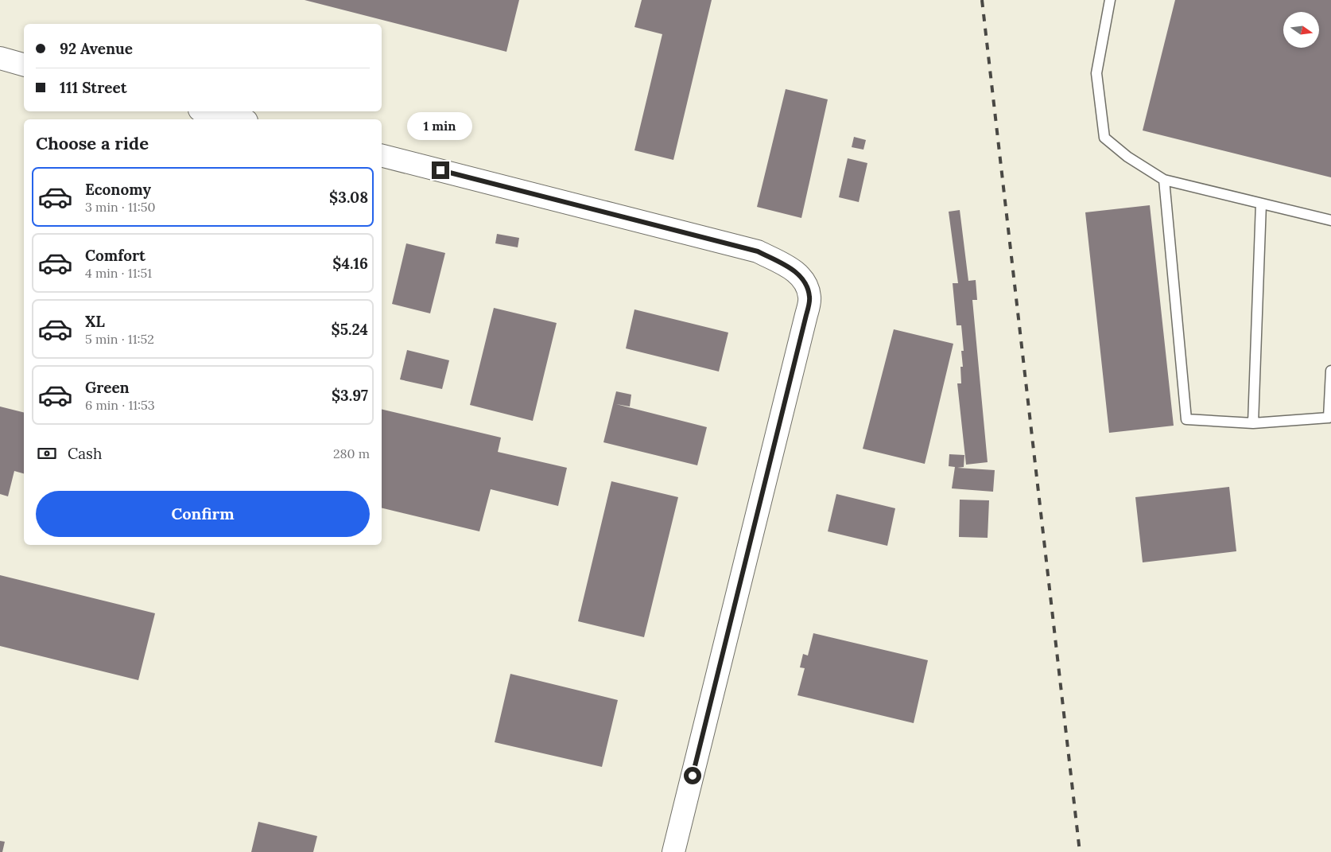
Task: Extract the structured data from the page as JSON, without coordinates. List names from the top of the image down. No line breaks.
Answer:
{"north":"right","page":{"banner":["92 Avenue","111 Street"],"bubble":"1 min","heading":"Choose a ride","list":[{"name":"Economy","note":"3 min · 11:50","value":"$3.08"},{"name":"Comfort","note":"4 min · 11:51","value":"$4.16"},{"name":"XL","note":"5 min · 11:52","value":"$5.24"},{"name":"Green","note":"6 min · 11:53","value":"$3.97"}],"pay":["Cash","280 m"],"buttons":"Confirm"}}
